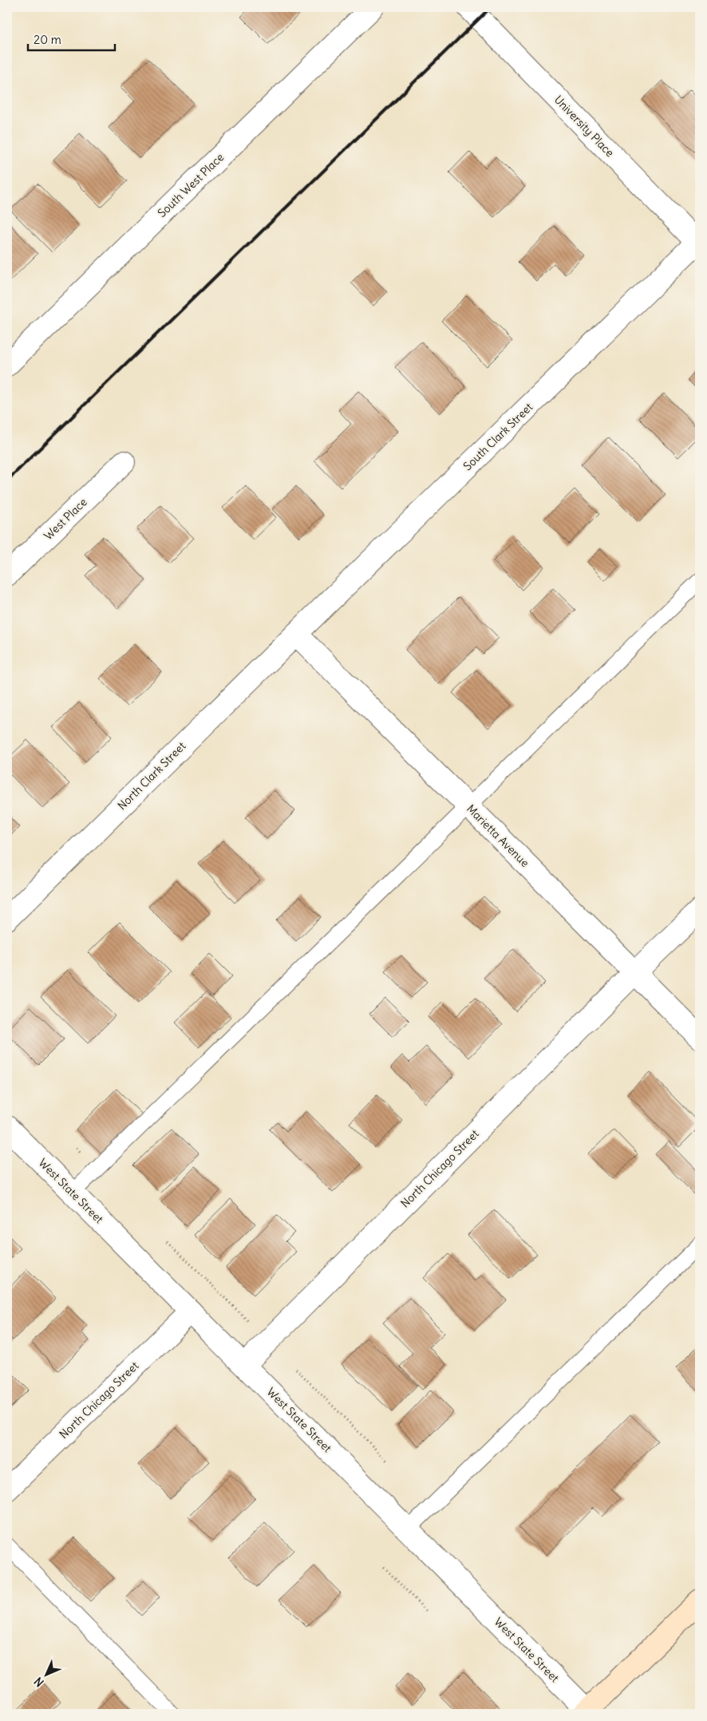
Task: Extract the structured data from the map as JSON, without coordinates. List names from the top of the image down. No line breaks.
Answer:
{"streets":{"street":["University Place","South West Place","South Clark Street","West Place","North Clark Street","Marietta Avenue","North Chicago Street","West State Street"]},"crossings":[["University Place","South Clark Street"],["South Clark Street","North Clark Street"],["South Clark Street","Marietta Avenue"],["North Clark Street","Marietta Avenue"],["Marietta Avenue","North Chicago Street"],["North Chicago Street","West State Street"]],"scale_bar":"20 m","north":"bottom left"}
